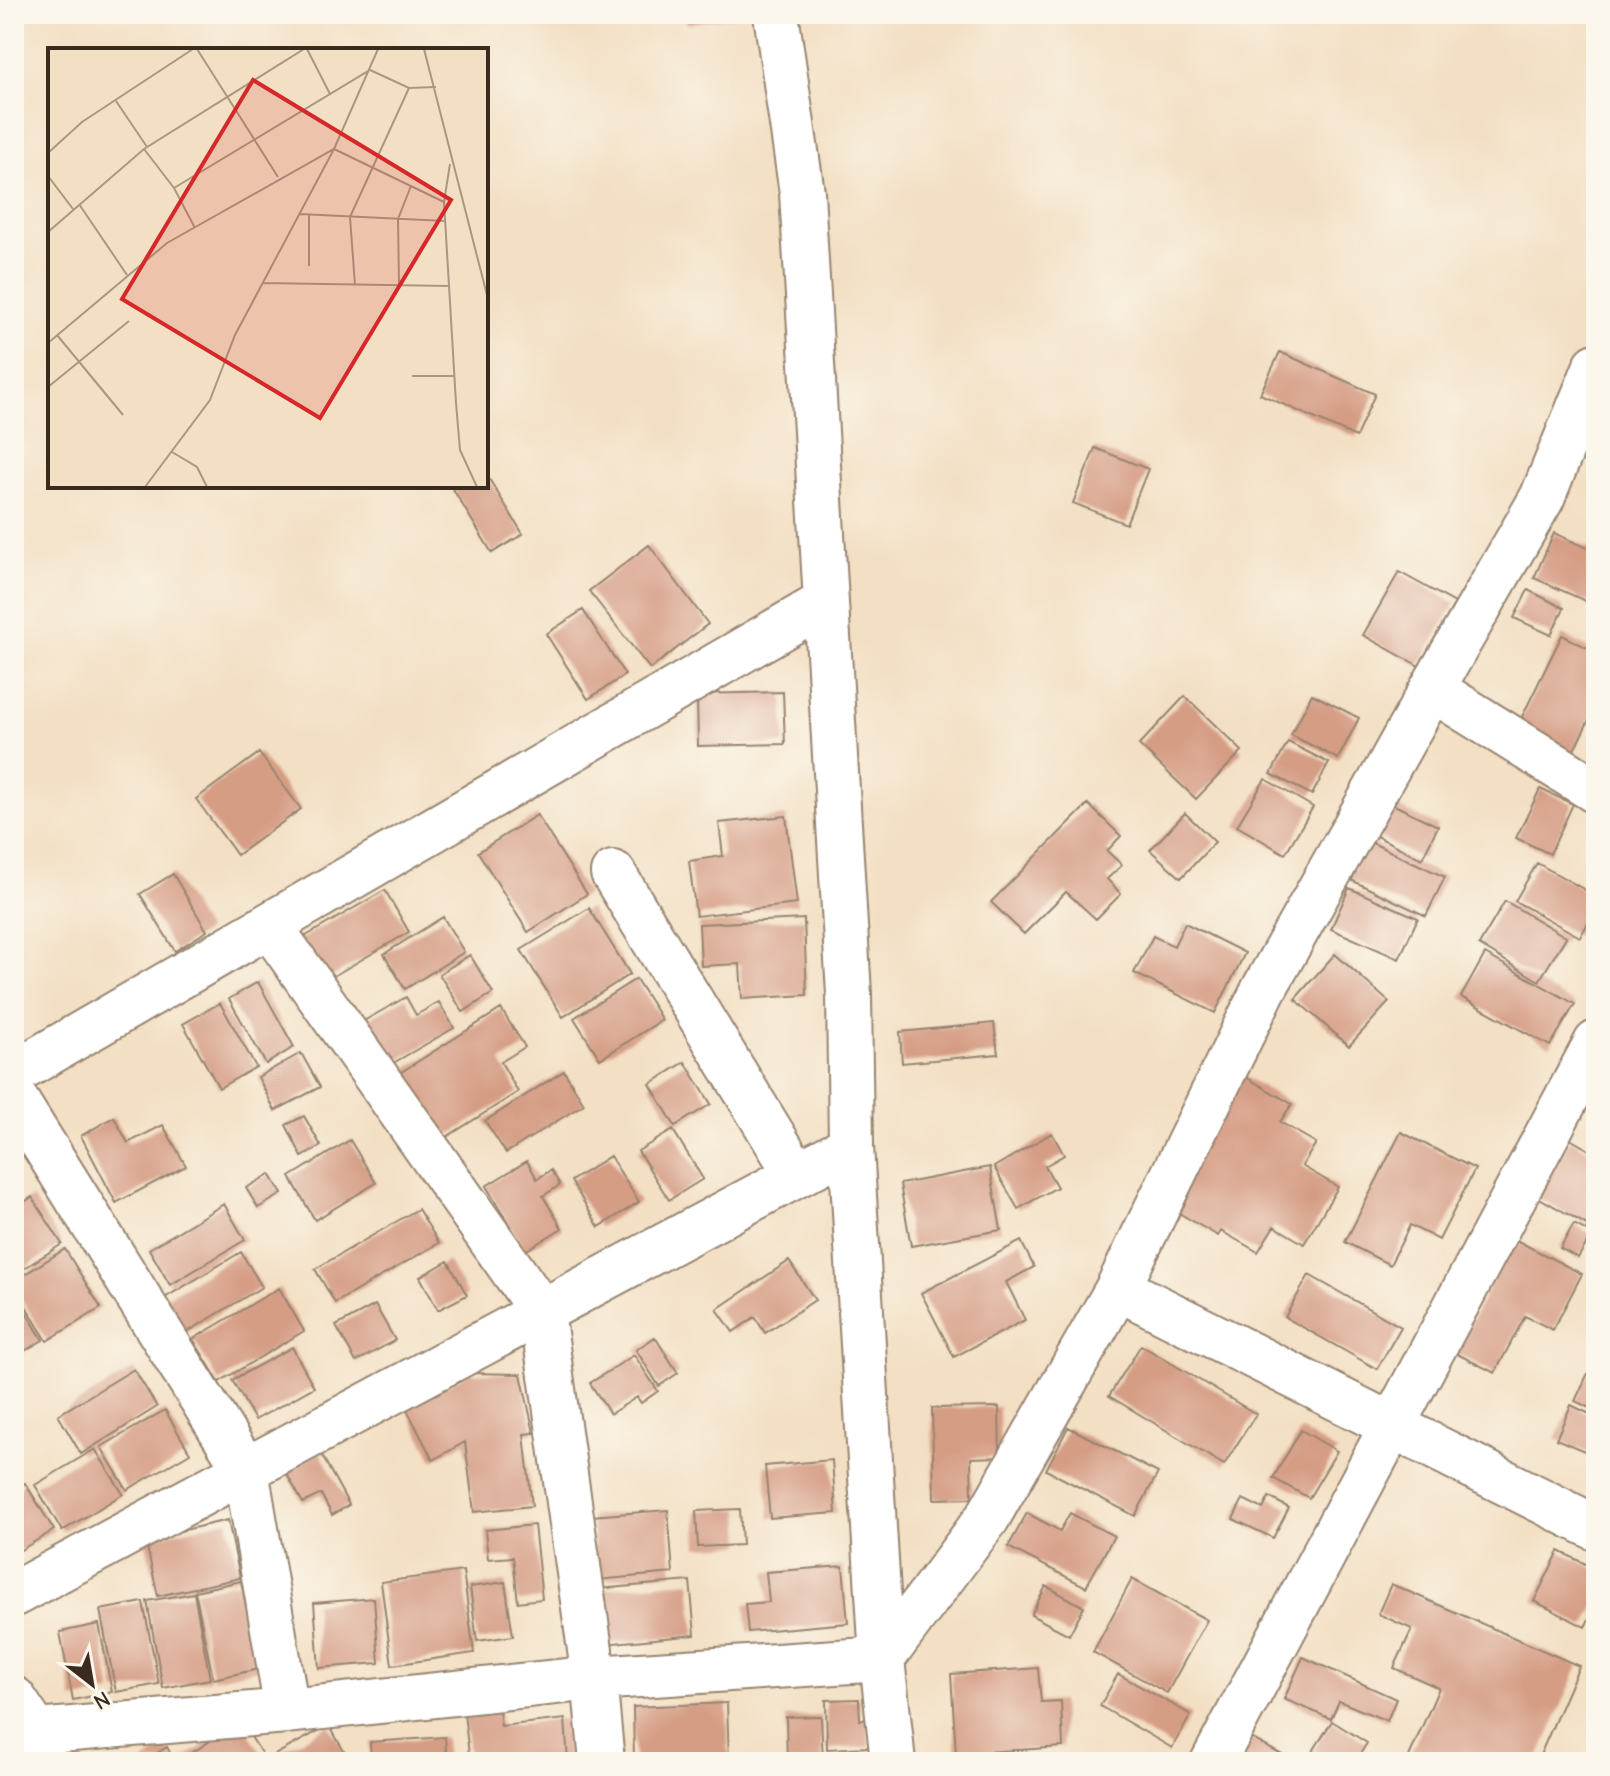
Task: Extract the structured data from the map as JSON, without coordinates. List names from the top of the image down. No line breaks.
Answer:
{"north":"bottom right"}
